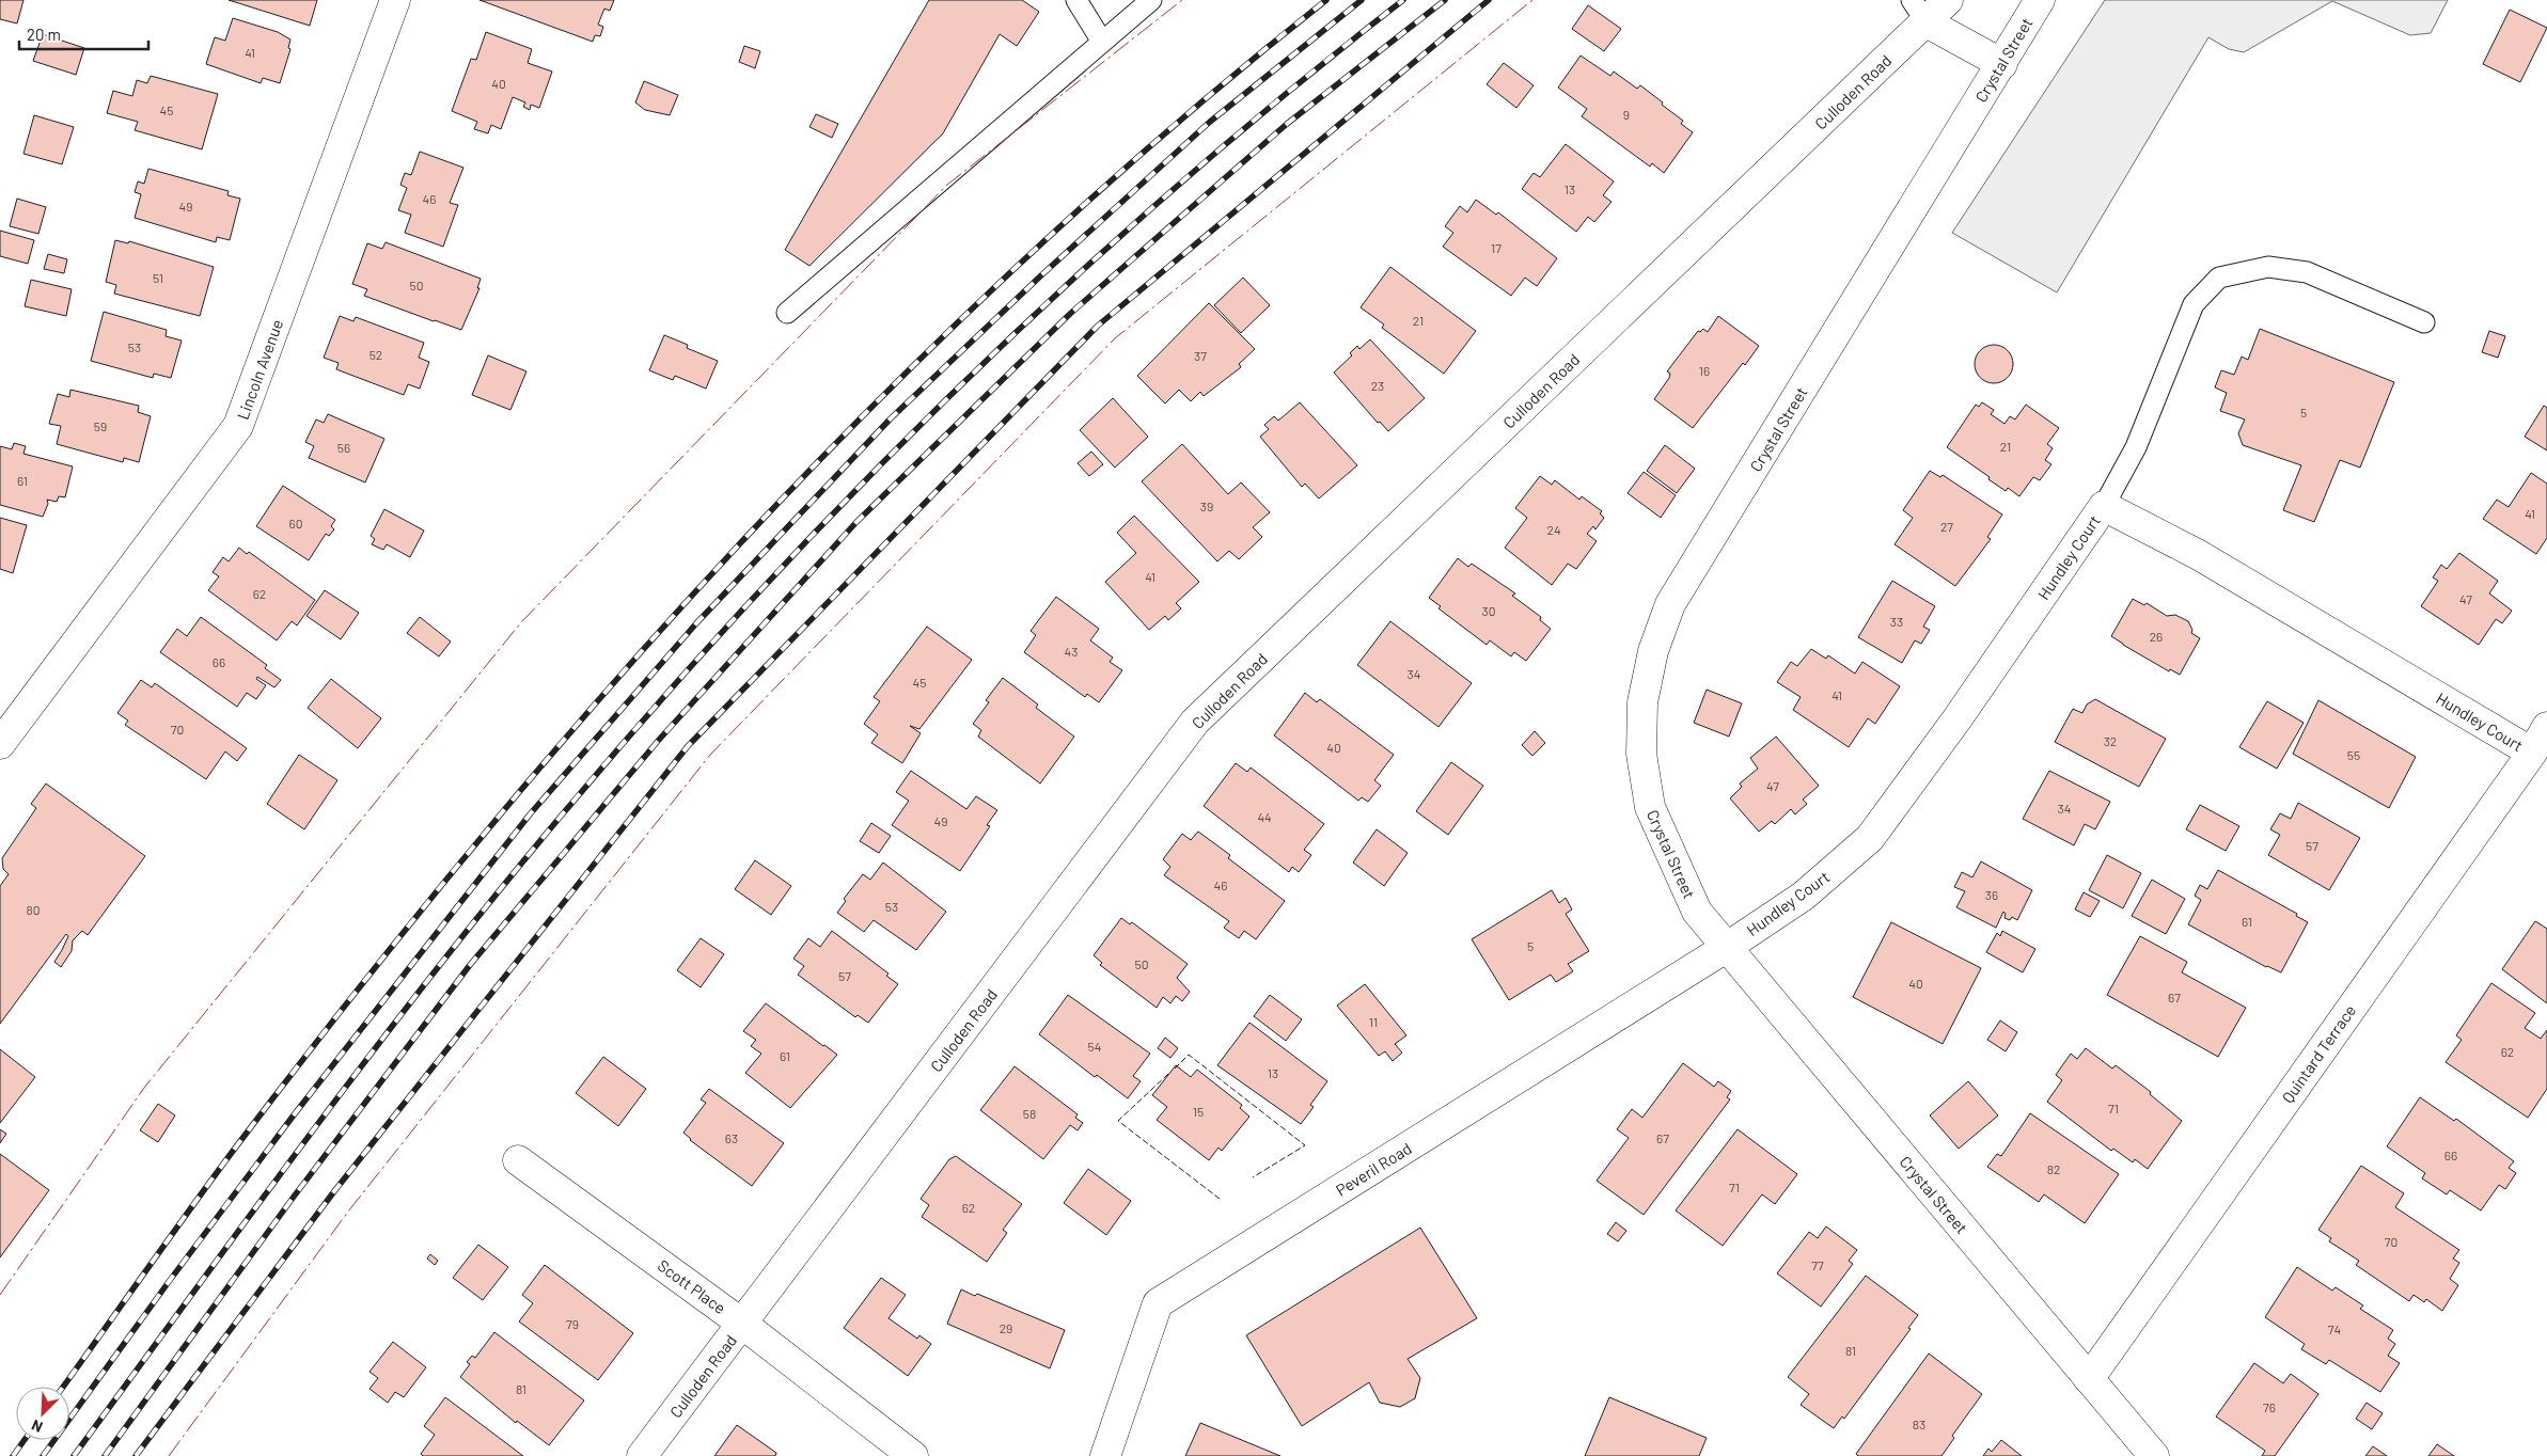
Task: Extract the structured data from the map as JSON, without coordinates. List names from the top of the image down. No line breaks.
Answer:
{"streets":{"street":["Crystal Street","Culloden Road","Lincoln Avenue","Hundley Court","Quintard Terrace","Peveril Road","Scott Place"]},"crossings":[["Crystal Street","Hundley Court"],["Crystal Street","Quintard Terrace"],["Crystal Street","Peveril Road"],["Culloden Road","Scott Place"],["Hundley Court","Quintard Terrace"],["Hundley Court","Peveril Road"]],"house_numbers":["41","40","45","9","13","46","49","17","51","50","21","53","52","37","16","23","5","59","21","56","61","39","41","60","27","24","41","62","47","30","33","26","43","66","34","45","41","70","32","40","55","47","34","44","49","57","46","36","53","80","61","5","50","57","40","67","11","54","62","61","13","71","15","58","63","67","66","82","71","62","70","77","79","29","74","81","81","76","83"],"scale_bar":"20 m","north":"bottom left"}
